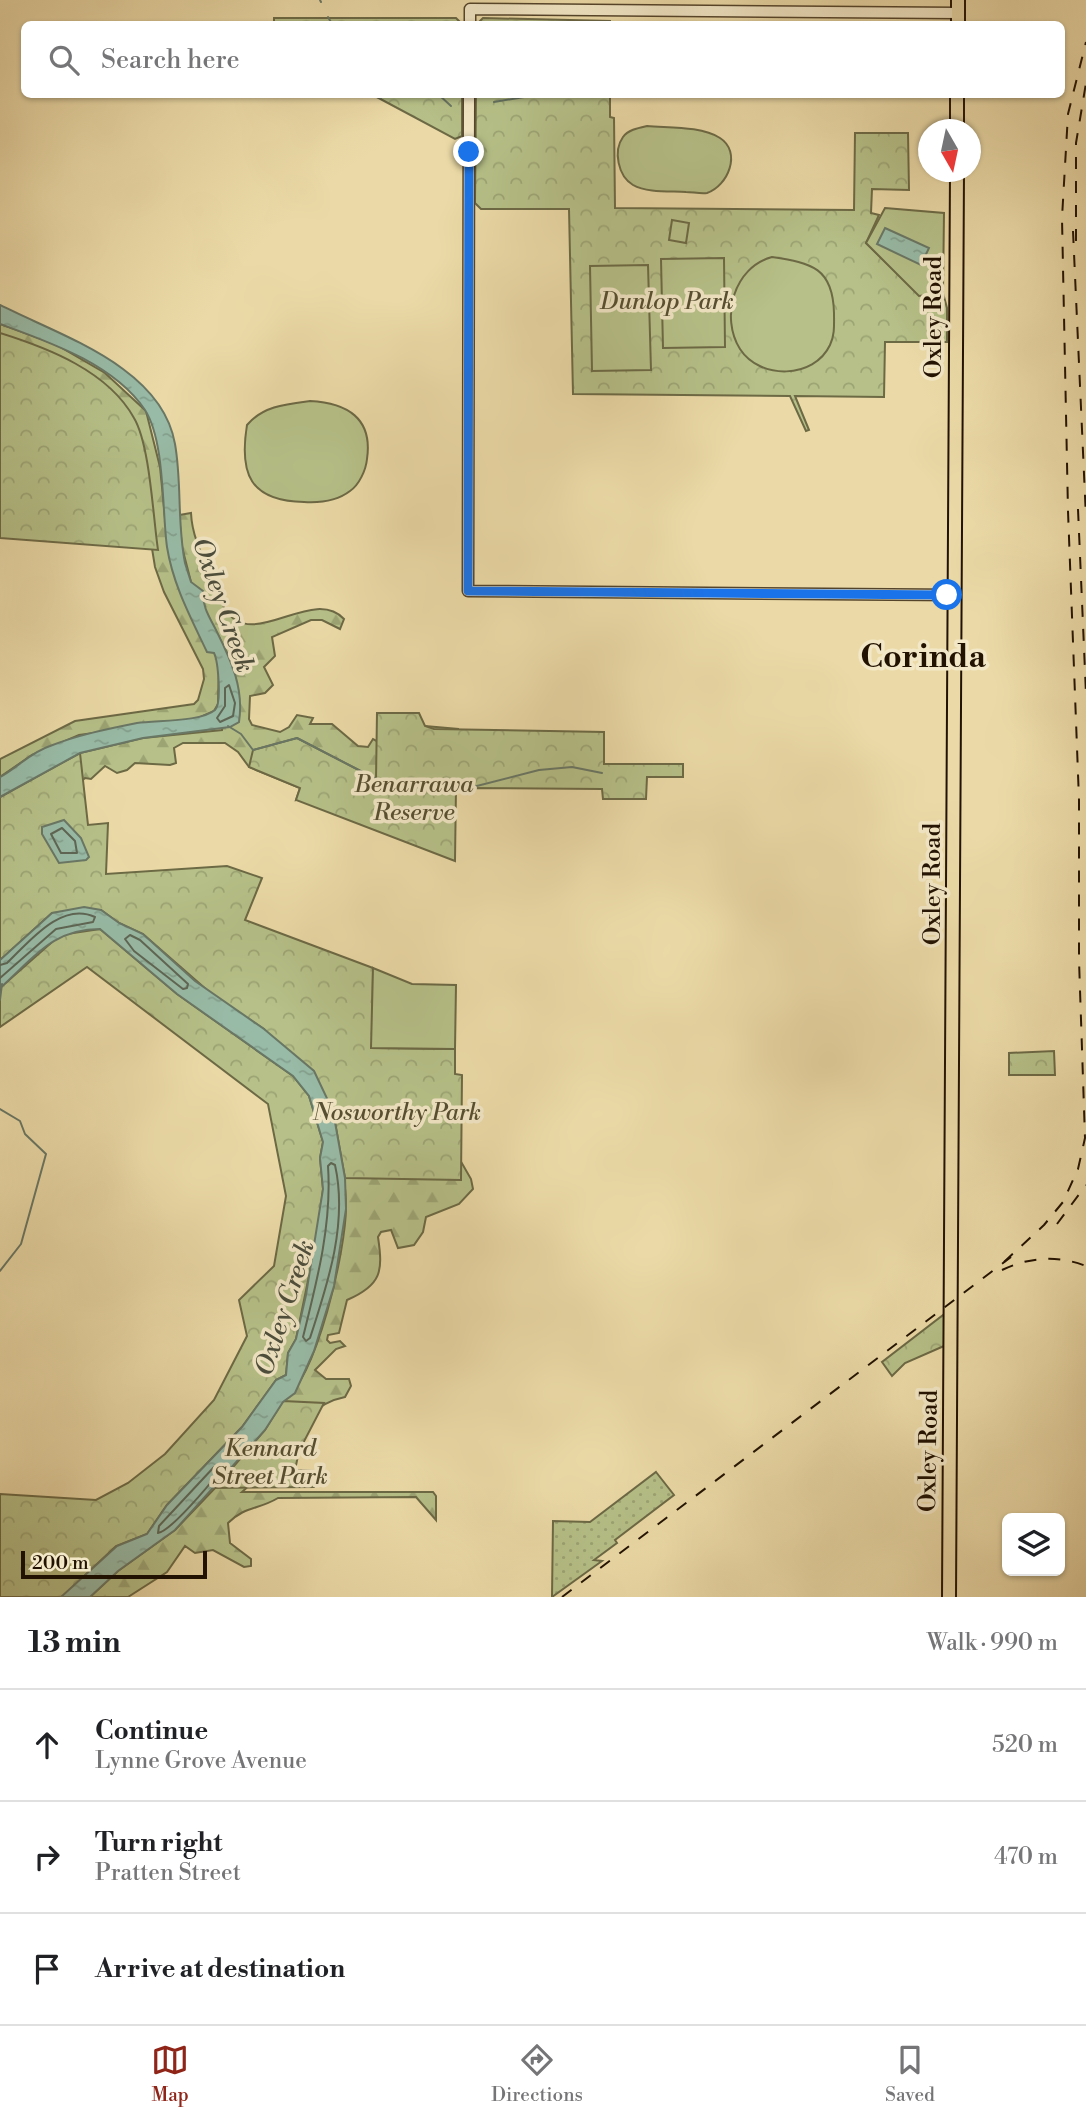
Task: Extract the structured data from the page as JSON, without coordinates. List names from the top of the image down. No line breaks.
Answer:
{"streets":{"main road":["Oxley Road"]},"districts":["Corinda"],"water":["Oxley Creek"],"parks":["Dunlop Park","Benarrawa Reserve","Nosworthy Park","Kennard Street Park"],"scale_bar":"200 m","north":"bottom","page":{"search":"Search here","scale":"200 m","heading":["13 min","Walk · 990 m"],"list":[["Continue","Lynne Grove Avenue","520 m"],["Turn right","Pratten Street","470 m"],"Arrive at destination"],"nav":["Map","Directions","Saved"]}}
